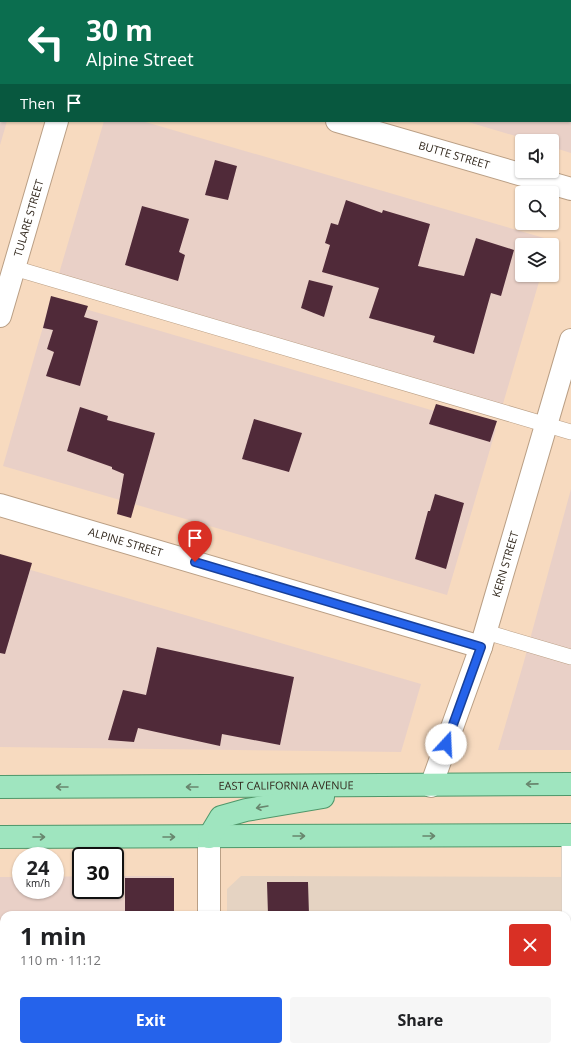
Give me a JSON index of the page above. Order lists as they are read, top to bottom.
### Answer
{
  "streets": {
    "main road": ["EAST CALIFORNIA AVENUE"],
    "street": [
      "BUTTE STREET",
      "TULARE STREET",
      "ALPINE STREET",
      "KERN STREET"
    ]
  },
  "crossings": [
    ["ALPINE STREET", "KERN STREET"],
    ["KERN STREET", "EAST CALIFORNIA AVENUE"]
  ],
  "page": {
    "turn": ["30 m", "Alpine Street"],
    "then": "Then",
    "speed": "24 km/h",
    "limit": "30",
    "heading": ["1 min", "110 m · 11:12"],
    "buttons": ["Exit", "Share"]
  }
}
